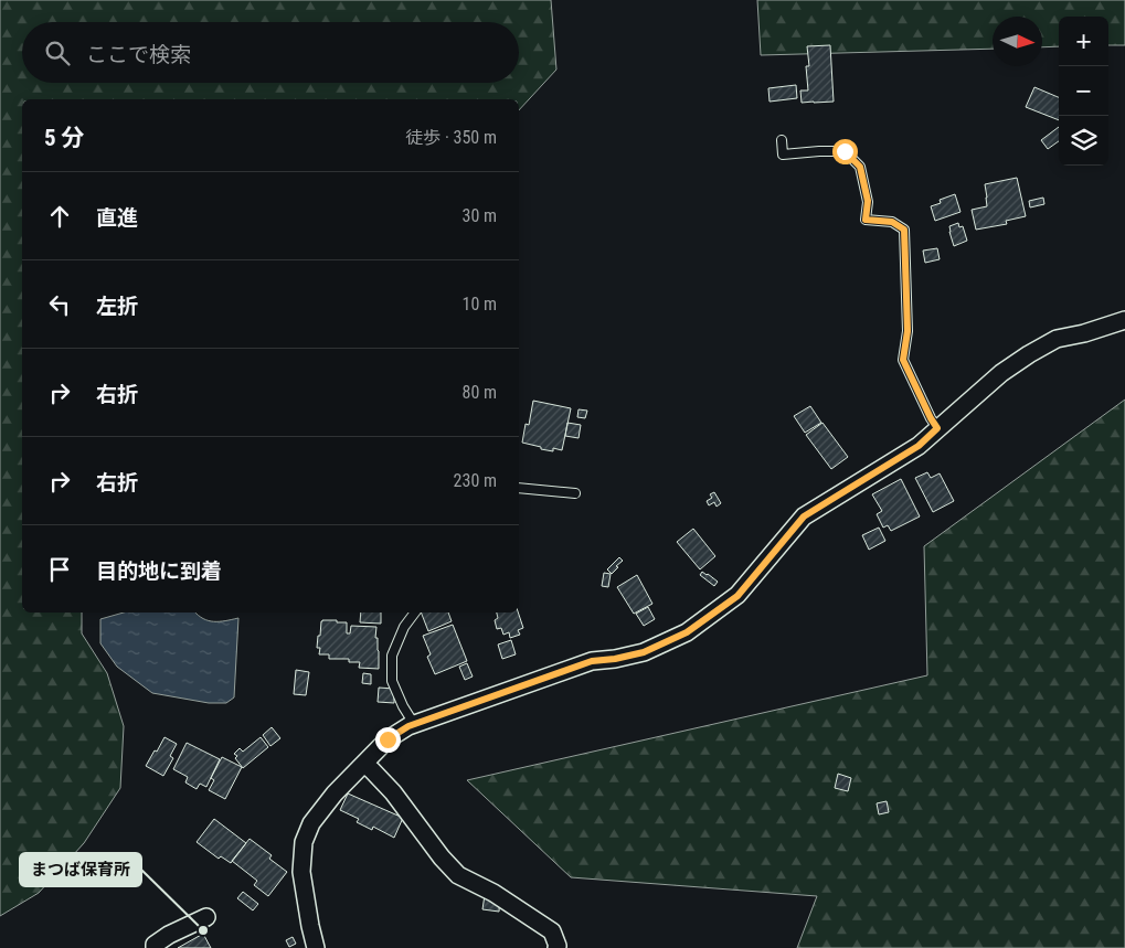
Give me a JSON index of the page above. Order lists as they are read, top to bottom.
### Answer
{
  "places": ["まつば保育所"],
  "north": "right",
  "page": {
    "map_buttons": ["+", "−"],
    "search": "ここで検索",
    "heading": ["5 分", "徒歩 · 350 m"],
    "list": [
      ["直進", "30 m"],
      ["左折", "10 m"],
      ["右折", "80 m"],
      ["右折", "230 m"],
      "目的地に到着"
    ]
  }
}
